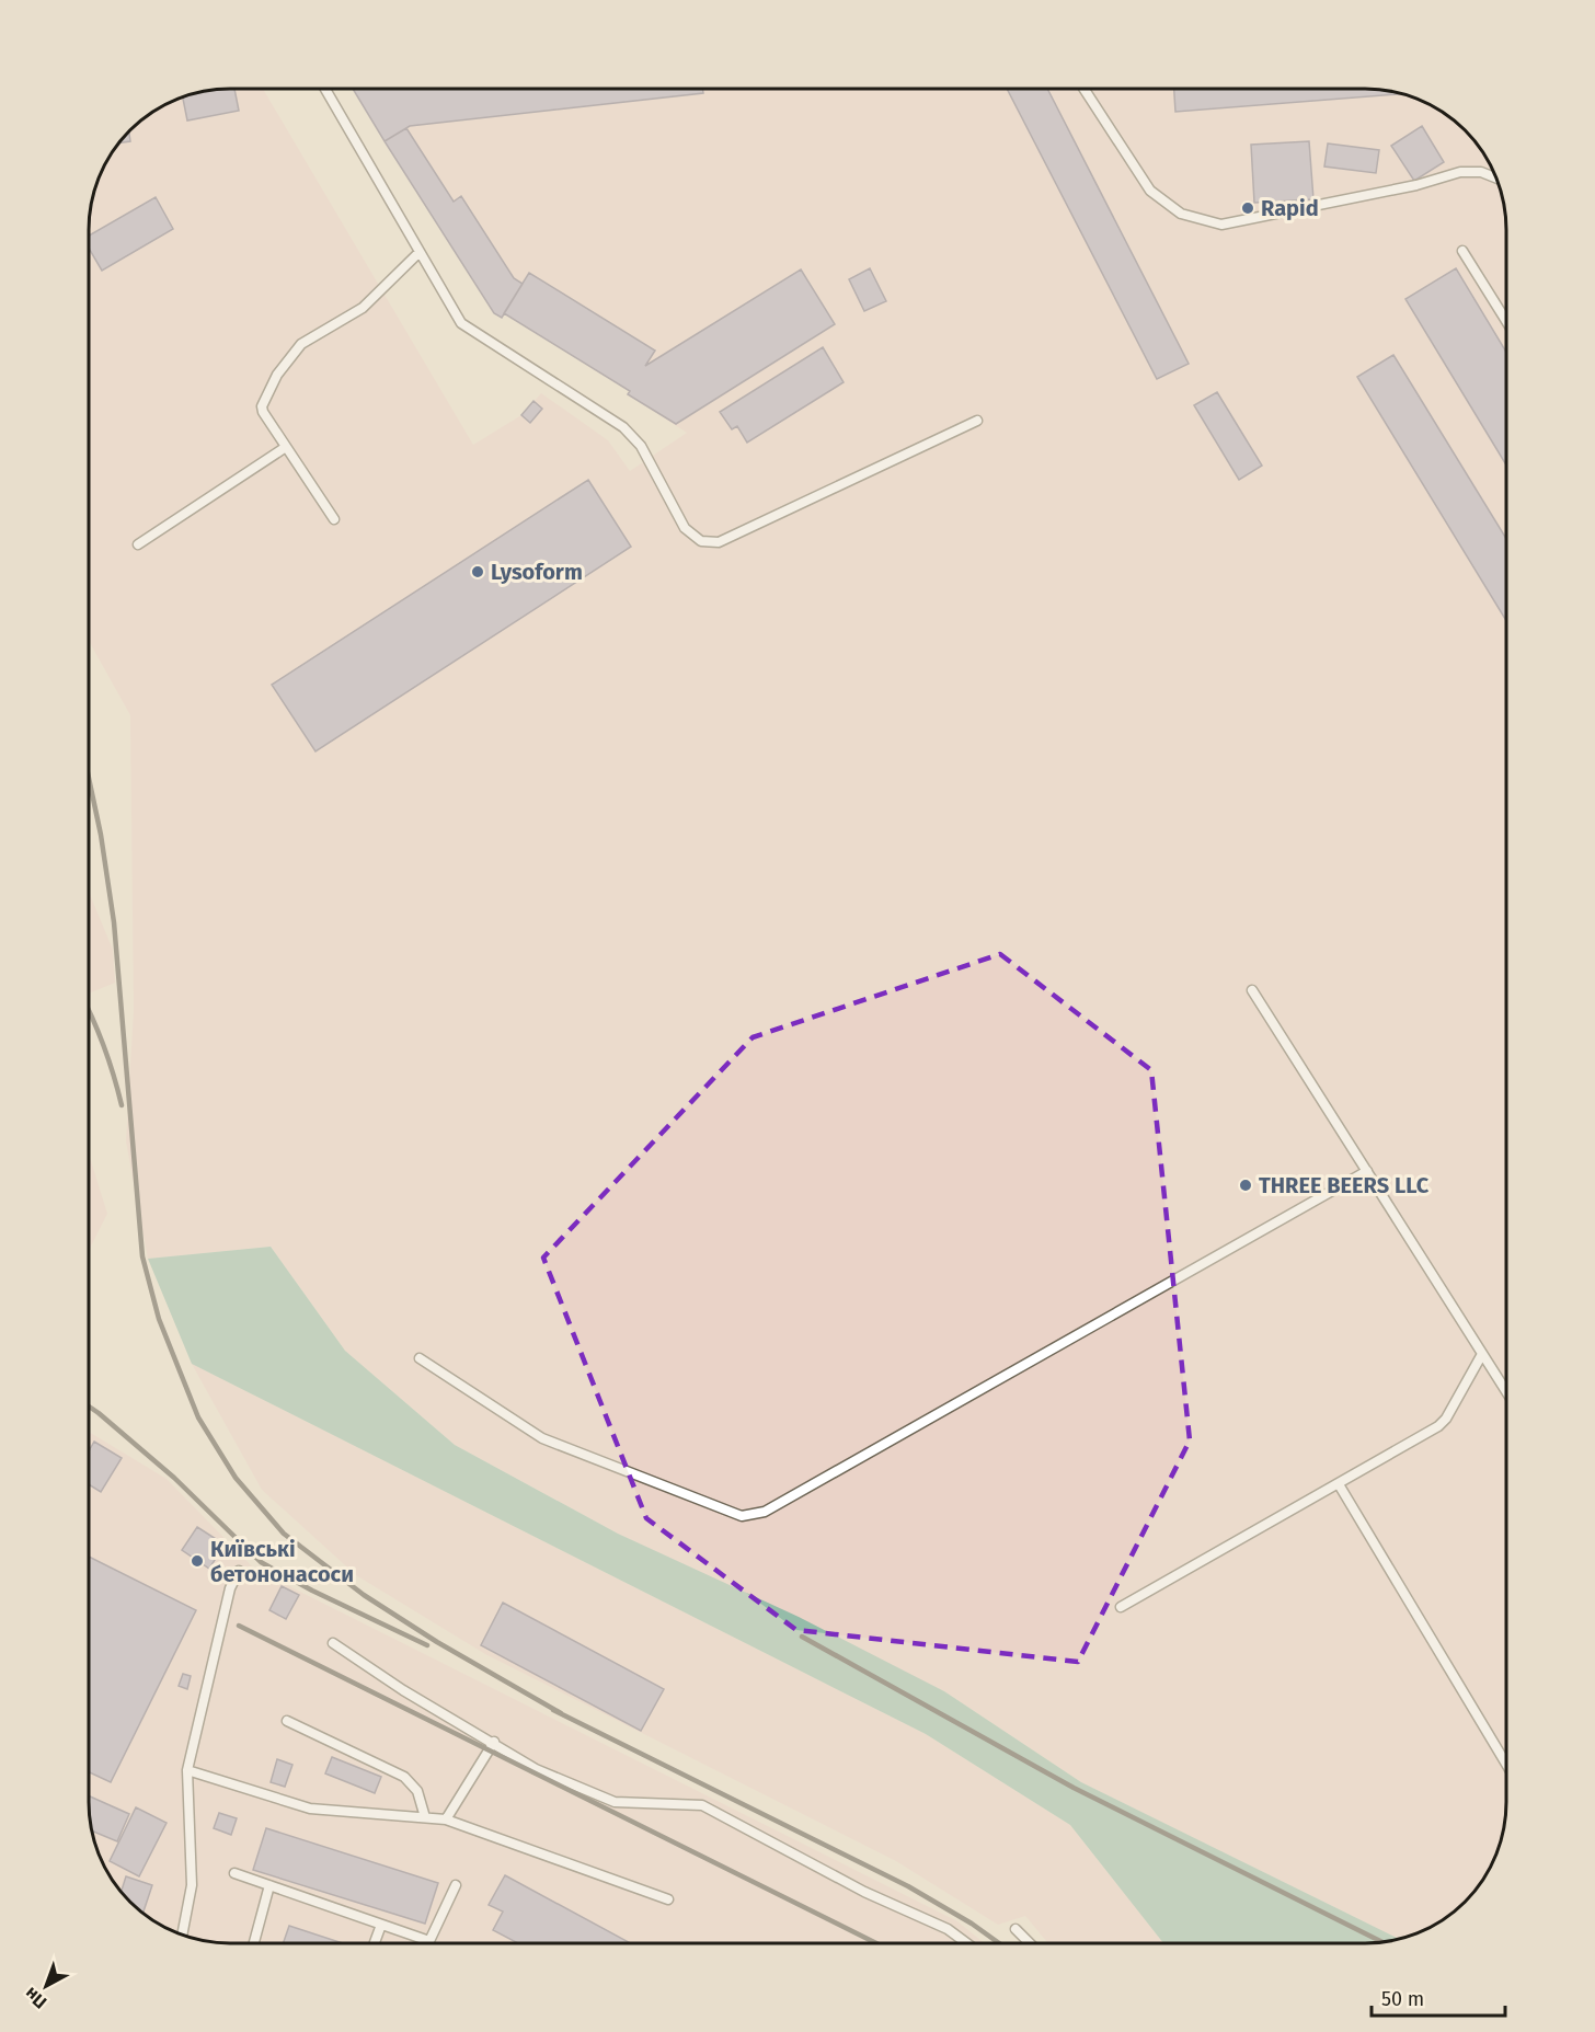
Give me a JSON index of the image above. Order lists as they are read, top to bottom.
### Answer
{
  "places": [
    "Rapid",
    "Lysoform",
    "THREE BEERS LLC",
    "Київські бетононасоси"
  ],
  "scale_bar": "50 m",
  "north": "bottom left"
}
